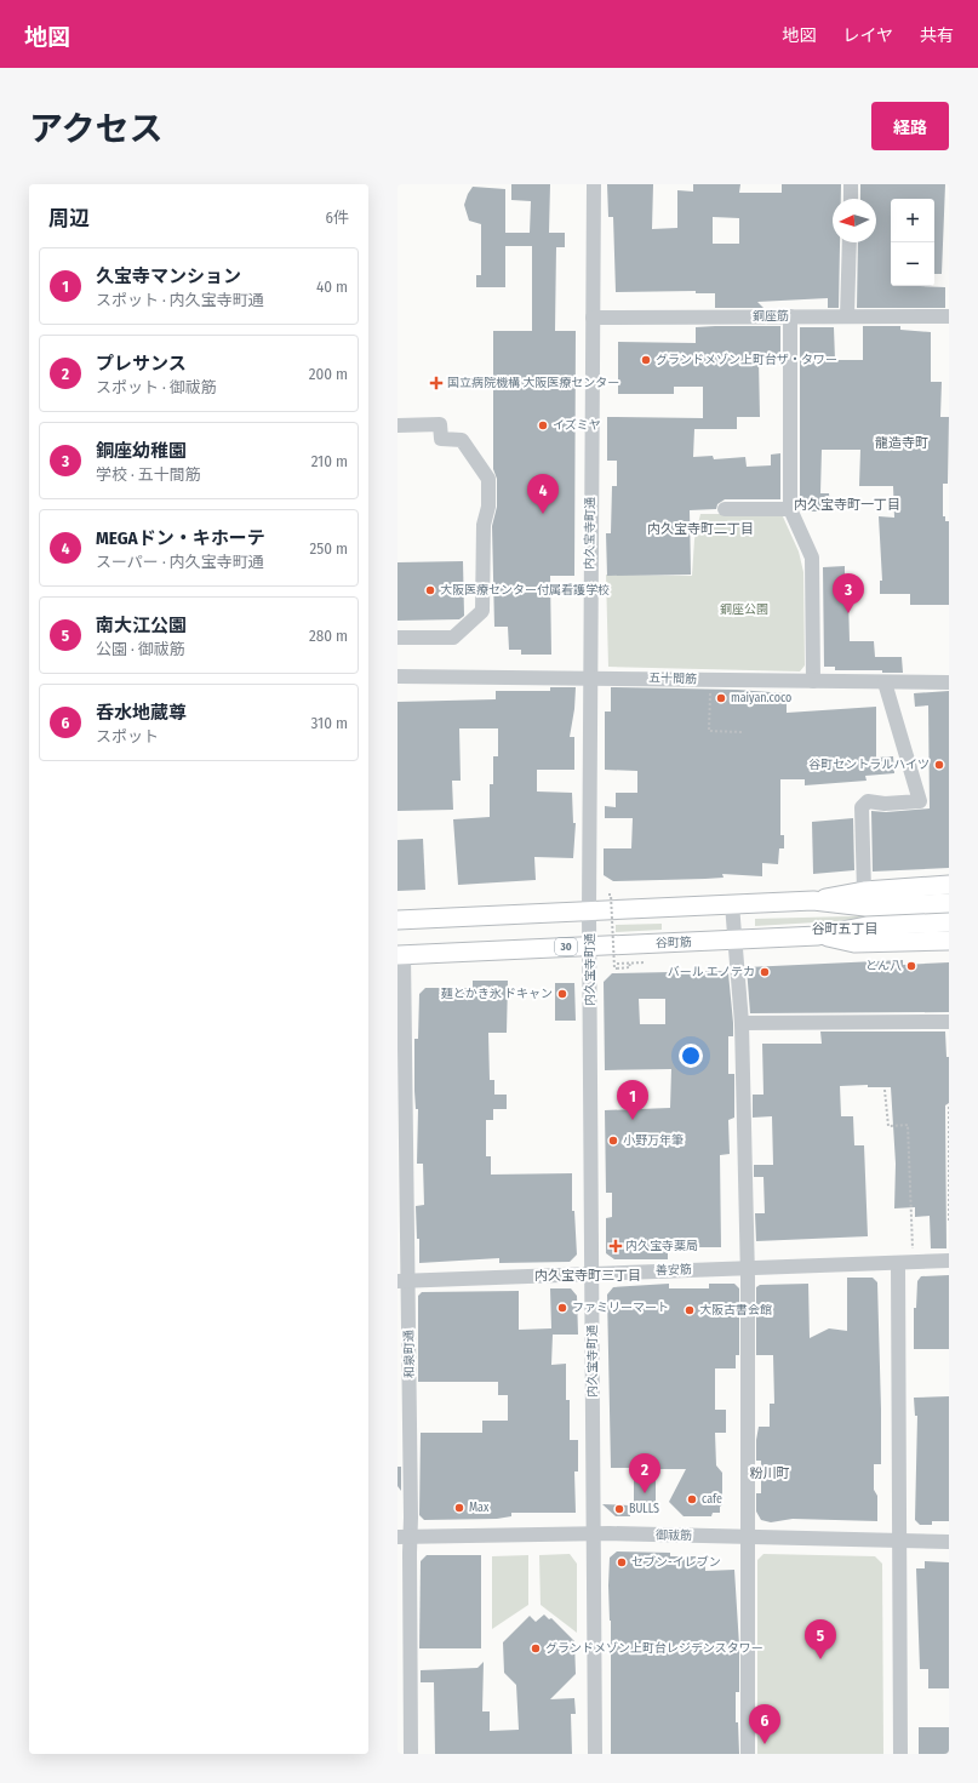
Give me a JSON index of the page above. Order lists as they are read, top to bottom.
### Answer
{
  "streets": {
    "main road": ["谷町筋", "30"],
    "street": [
      "銅座筋",
      "内久宝寺町通",
      "五十間筋",
      "善安筋",
      "和泉町通",
      "御祓筋"
    ]
  },
  "crossings": [
    ["銅座筋", "内久宝寺町通"],
    ["内久宝寺町通", "五十間筋"],
    ["内久宝寺町通", "谷町筋"],
    ["内久宝寺町通", "善安筋"],
    ["内久宝寺町通", "御祓筋"],
    ["谷町筋", "30"],
    ["谷町筋", "和泉町通"],
    ["善安筋", "和泉町通"],
    ["和泉町通", "御祓筋"]
  ],
  "districts": [
    "龍造寺町",
    "内久宝寺町一丁目",
    "内久宝寺町二丁目",
    "谷町五丁目",
    "内久宝寺町三丁目",
    "粉川町"
  ],
  "parks": ["銅座公園"],
  "places": {
    "other": [
      "グランドメゾン上町台ザ・タワー",
      "イズミヤ",
      "大阪医療センター付属看護学校",
      "maiyan.coco",
      "谷町セントラルハイツ",
      "とん八",
      "バール エノテカ",
      "麺とかき氷 ドキャン",
      "小野万年筆",
      "ファミリーマート",
      "大阪古書会館",
      "cafe",
      "Max",
      "BULLS",
      "セブン-イレブン",
      "グランドメゾン上町台レジデンスタワー"
    ],
    "health": ["国立病院機構 大阪医療センター", "内久宝寺薬局"]
  },
  "north": "left",
  "page": {
    "header": "地図",
    "nav": ["地図", "レイヤ", "共有"],
    "title": "アクセス",
    "buttons": "経路",
    "heading": ["周辺", "6件"],
    "map_buttons": ["+", "−"],
    "list": [
      {
        "mark": "1",
        "name": "久宝寺マンション",
        "note": "スポット · 内久宝寺町通",
        "value": "40 m"
      },
      {
        "mark": "2",
        "name": "プレサンス",
        "note": "スポット · 御祓筋",
        "value": "200 m"
      },
      {
        "mark": "3",
        "name": "銅座幼稚園",
        "note": "学校 · 五十間筋",
        "value": "210 m"
      },
      {
        "mark": "4",
        "name": "MEGAドン・キホーテ",
        "note": "スーパー · 内久宝寺町通",
        "value": "250 m"
      },
      {
        "mark": "5",
        "name": "南大江公園",
        "note": "公園 · 御祓筋",
        "value": "280 m"
      },
      {
        "mark": "6",
        "name": "呑水地蔵尊",
        "note": "スポット",
        "value": "310 m"
      }
    ],
    "pins": [
      "4",
      "3",
      "1",
      "2",
      "5",
      "6"
    ]
  }
}
